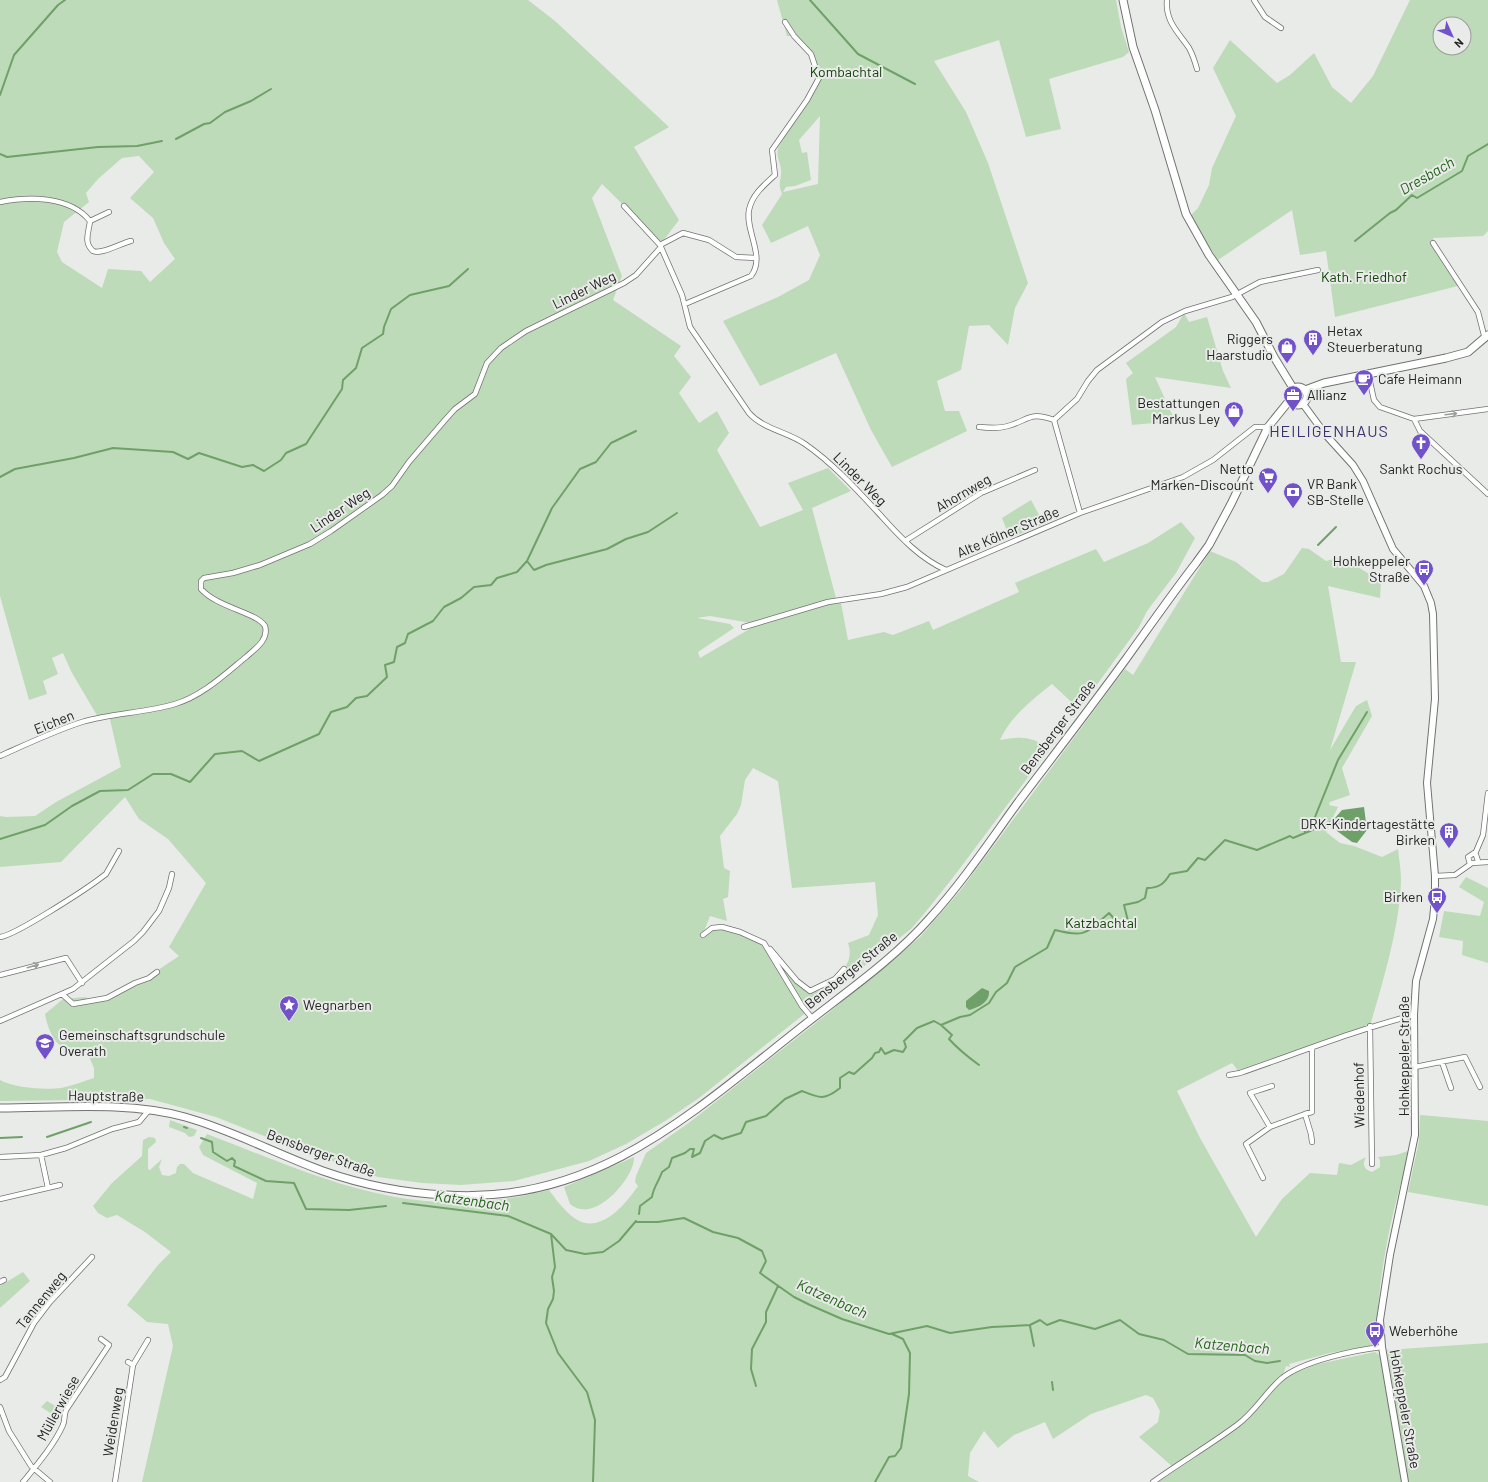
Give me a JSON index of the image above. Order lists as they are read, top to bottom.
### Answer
{
  "streets": {
    "main road": ["Bensberger Straße", "Hauptstraße"],
    "street": [
      "Linder Weg",
      "Ahornweg",
      "Alte Kölner Straße",
      "Eichen",
      "Hohkeppeler Straße",
      "Wiedenhof",
      "Tannenweg",
      "Müllerwiese",
      "Weidenweg"
    ]
  },
  "crossings": [
    ["Linder Weg", "Ahornweg"],
    ["Linder Weg", "Alte Kölner Straße"],
    ["Linder Weg", "Eichen"],
    ["Alte Kölner Straße", "Bensberger Straße"],
    ["Bensberger Straße", "Hohkeppeler Straße"],
    ["Bensberger Straße", "Hauptstraße"]
  ],
  "districts": ["HEILIGENHAUS"],
  "water": ["Dresbach", "Katzenbach"],
  "parks": ["Kombachtal", "Kath. Friedhof", "Katzbachtal"],
  "places": {
    "building": ["Hetax Steuerberatung", "DRK-Kindertagestätte Birken"],
    "shop": ["Riggers Haarstudio", "Bestattungen Markus Ley"],
    "cafe": ["Cafe Heimann"],
    "office": ["Allianz"],
    "church": ["Sankt Rochus"],
    "supermarket": ["Netto Marken-Discount"],
    "bank": ["VR Bank SB-Stelle"],
    "bus stop": ["Hohkeppeler Straße", "Birken", "Weberhöhe"],
    "place": ["Wegnarben"],
    "school or university": ["Gemeinschaftsgrundschule Overath"]
  },
  "north": "bottom right"
}
